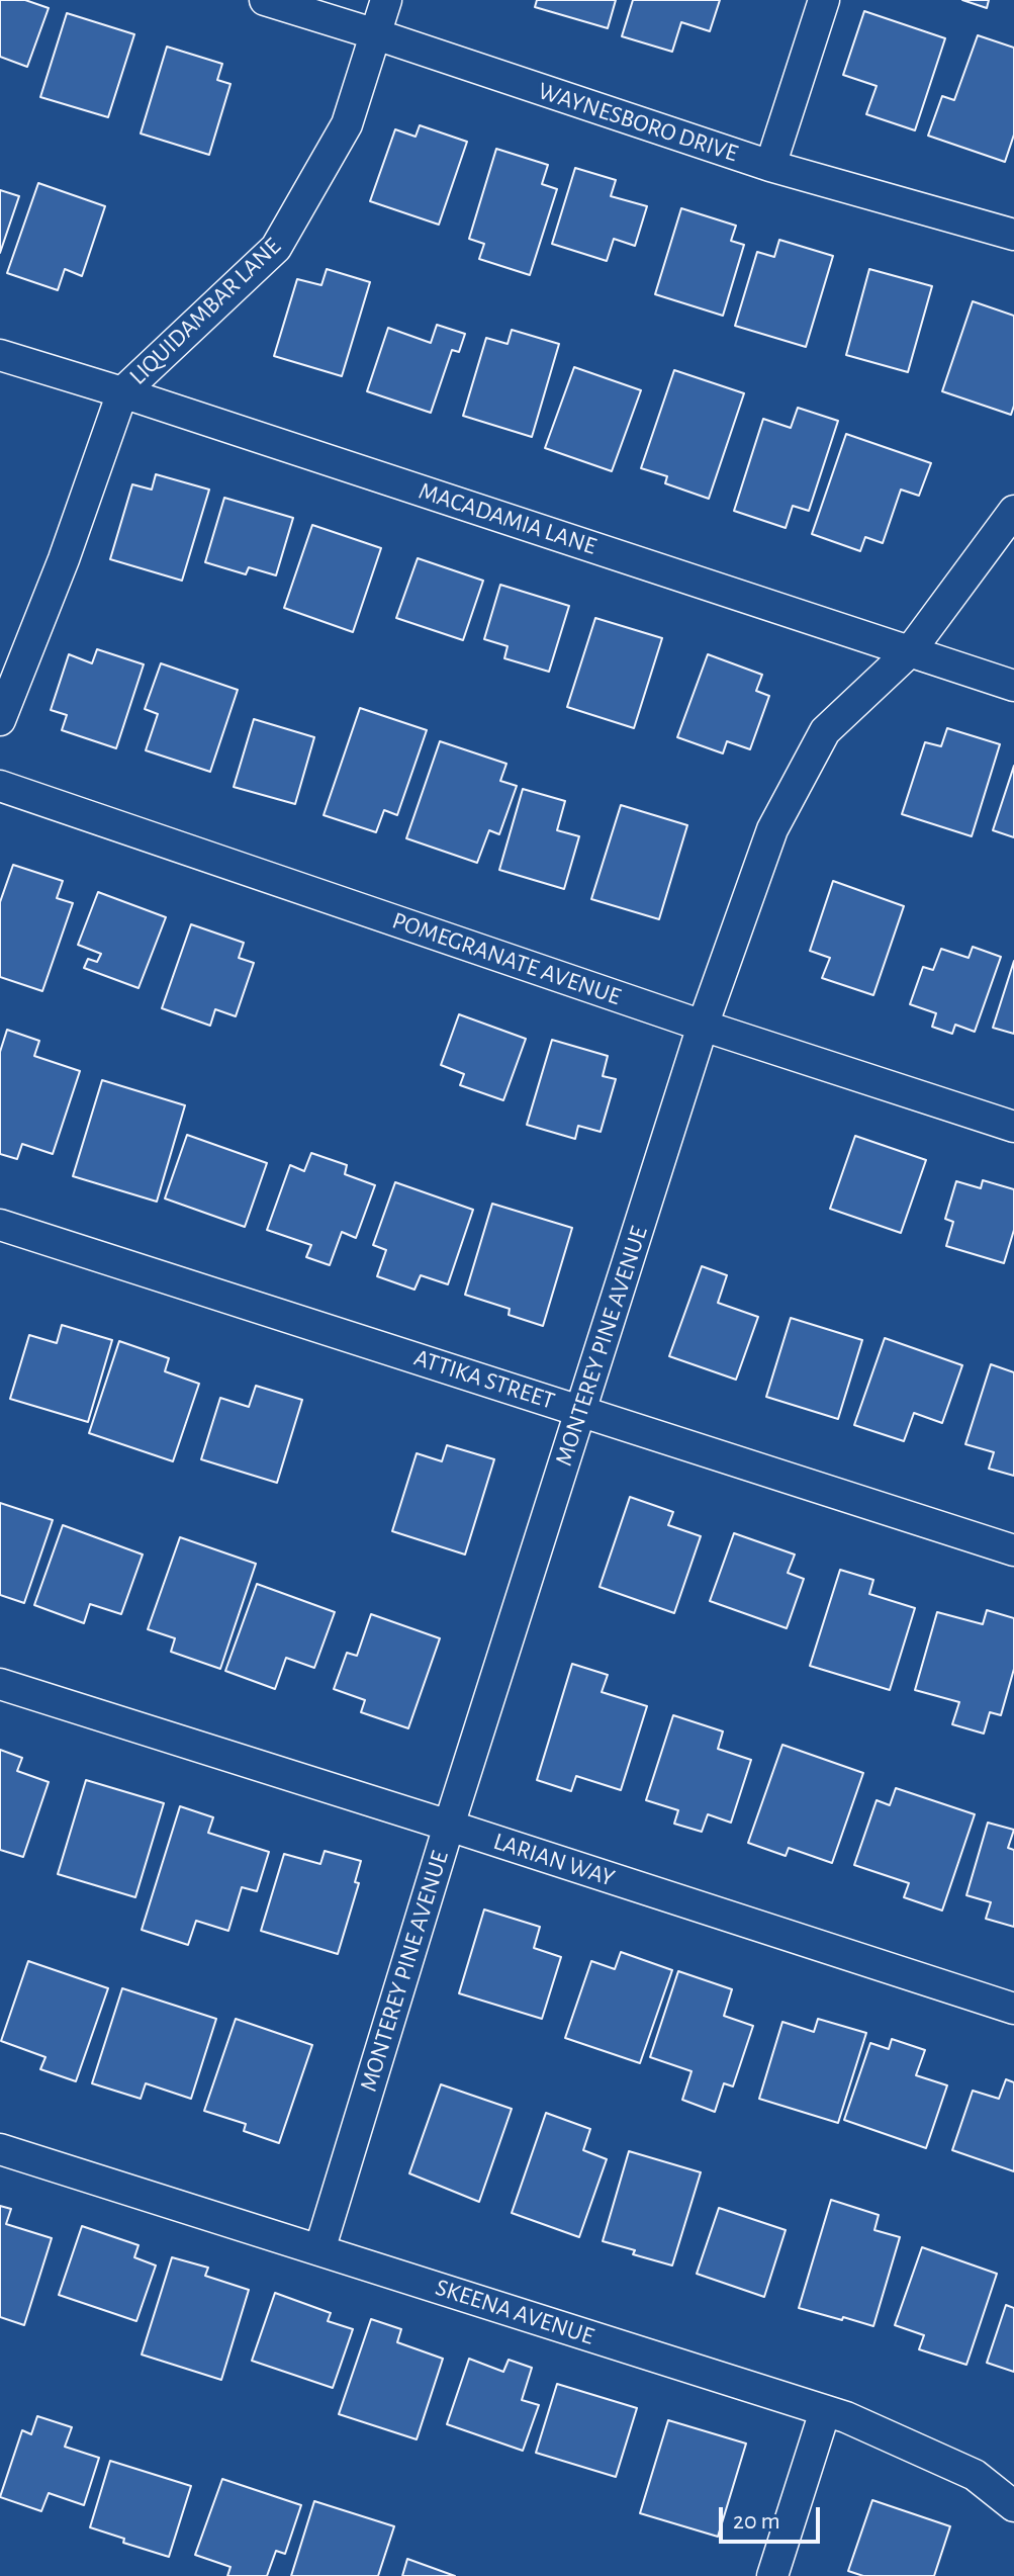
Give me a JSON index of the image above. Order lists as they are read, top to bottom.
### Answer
{
  "streets": {
    "street": [
      "WAYNESBORO DRIVE",
      "LIQUIDAMBAR LANE",
      "MACADAMIA LANE",
      "POMEGRANATE AVENUE",
      "MONTEREY PINE AVENUE",
      "ATTIKA STREET",
      "LARIAN WAY",
      "SKEENA AVENUE"
    ]
  },
  "crossings": [
    ["WAYNESBORO DRIVE", "LIQUIDAMBAR LANE"],
    ["LIQUIDAMBAR LANE", "MACADAMIA LANE"],
    ["MACADAMIA LANE", "MONTEREY PINE AVENUE"],
    ["POMEGRANATE AVENUE", "MONTEREY PINE AVENUE"],
    ["MONTEREY PINE AVENUE", "ATTIKA STREET"],
    ["MONTEREY PINE AVENUE", "LARIAN WAY"],
    ["MONTEREY PINE AVENUE", "SKEENA AVENUE"]
  ],
  "scale_bar": "20 m"
}
